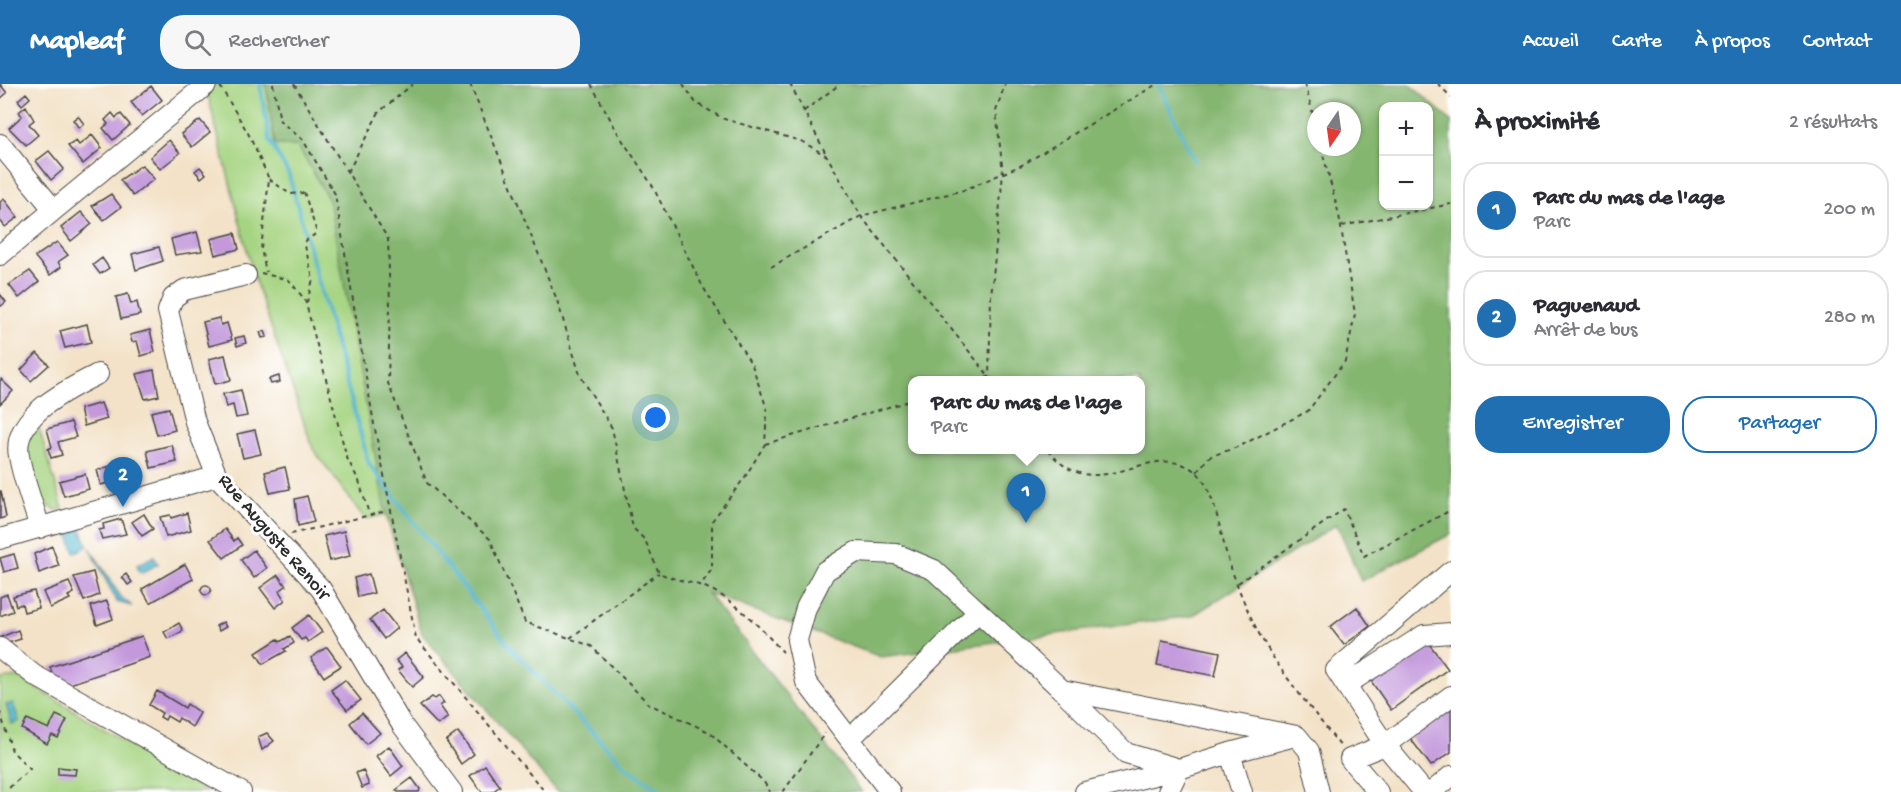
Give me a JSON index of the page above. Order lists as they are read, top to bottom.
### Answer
{
  "streets": {
    "street": ["Rue Auguste Renoir"]
  },
  "north": "bottom",
  "page": {
    "header": "Mapleaf",
    "search": "Rechercher",
    "nav": [
      "Accueil",
      "Carte",
      "À propos",
      "Contact"
    ],
    "heading": ["À proximité", "2 résultats"],
    "map_buttons": ["+", "−"],
    "list": [
      {
        "mark": "1",
        "name": "Parc du mas de l'age",
        "note": "Parc",
        "value": "200 m"
      },
      {
        "mark": "2",
        "name": "Paguenaud",
        "note": "Arrêt de bus",
        "value": "280 m"
      }
    ],
    "popup": ["Parc du mas de l'age", "Parc"],
    "buttons": ["Enregistrer", "Partager"],
    "pins": ["2", "1"]
  }
}
